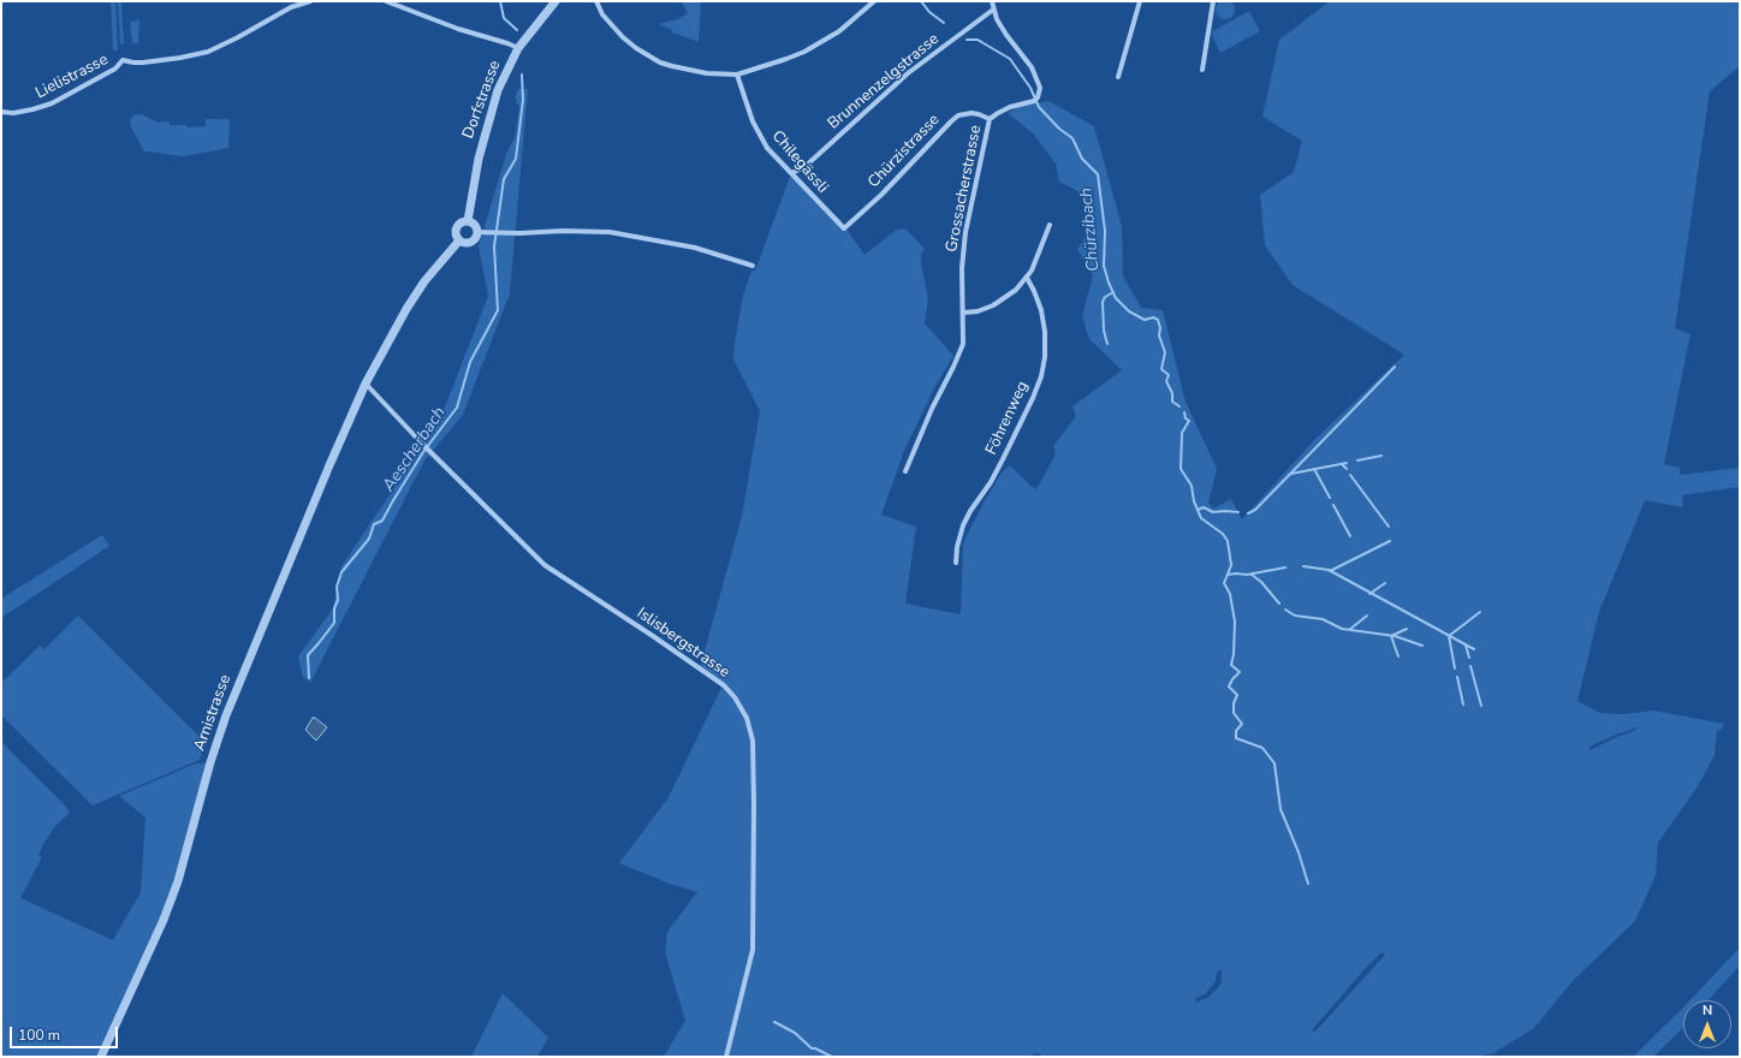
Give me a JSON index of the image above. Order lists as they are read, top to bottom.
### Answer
{
  "streets": {
    "street": [
      "Lielistrasse",
      "Brunnenzelgstrasse",
      "Dorfstrasse",
      "Chürzistrasse",
      "Chilegässli",
      "Grossacherstrasse",
      "Föhrenweg",
      "Islisbergstrasse",
      "Arnistrasse"
    ]
  },
  "crossings": [
    ["Brunnenzelgstrasse", "Chilegässli"],
    ["Brunnenzelgstrasse", "Grossacherstrasse"],
    ["Chürzistrasse", "Chilegässli"],
    ["Chürzistrasse", "Grossacherstrasse"],
    ["Islisbergstrasse", "Arnistrasse"]
  ],
  "water": ["Chürzibach", "Aescherbach"],
  "scale_bar": "100 m",
  "north": "top"
}
